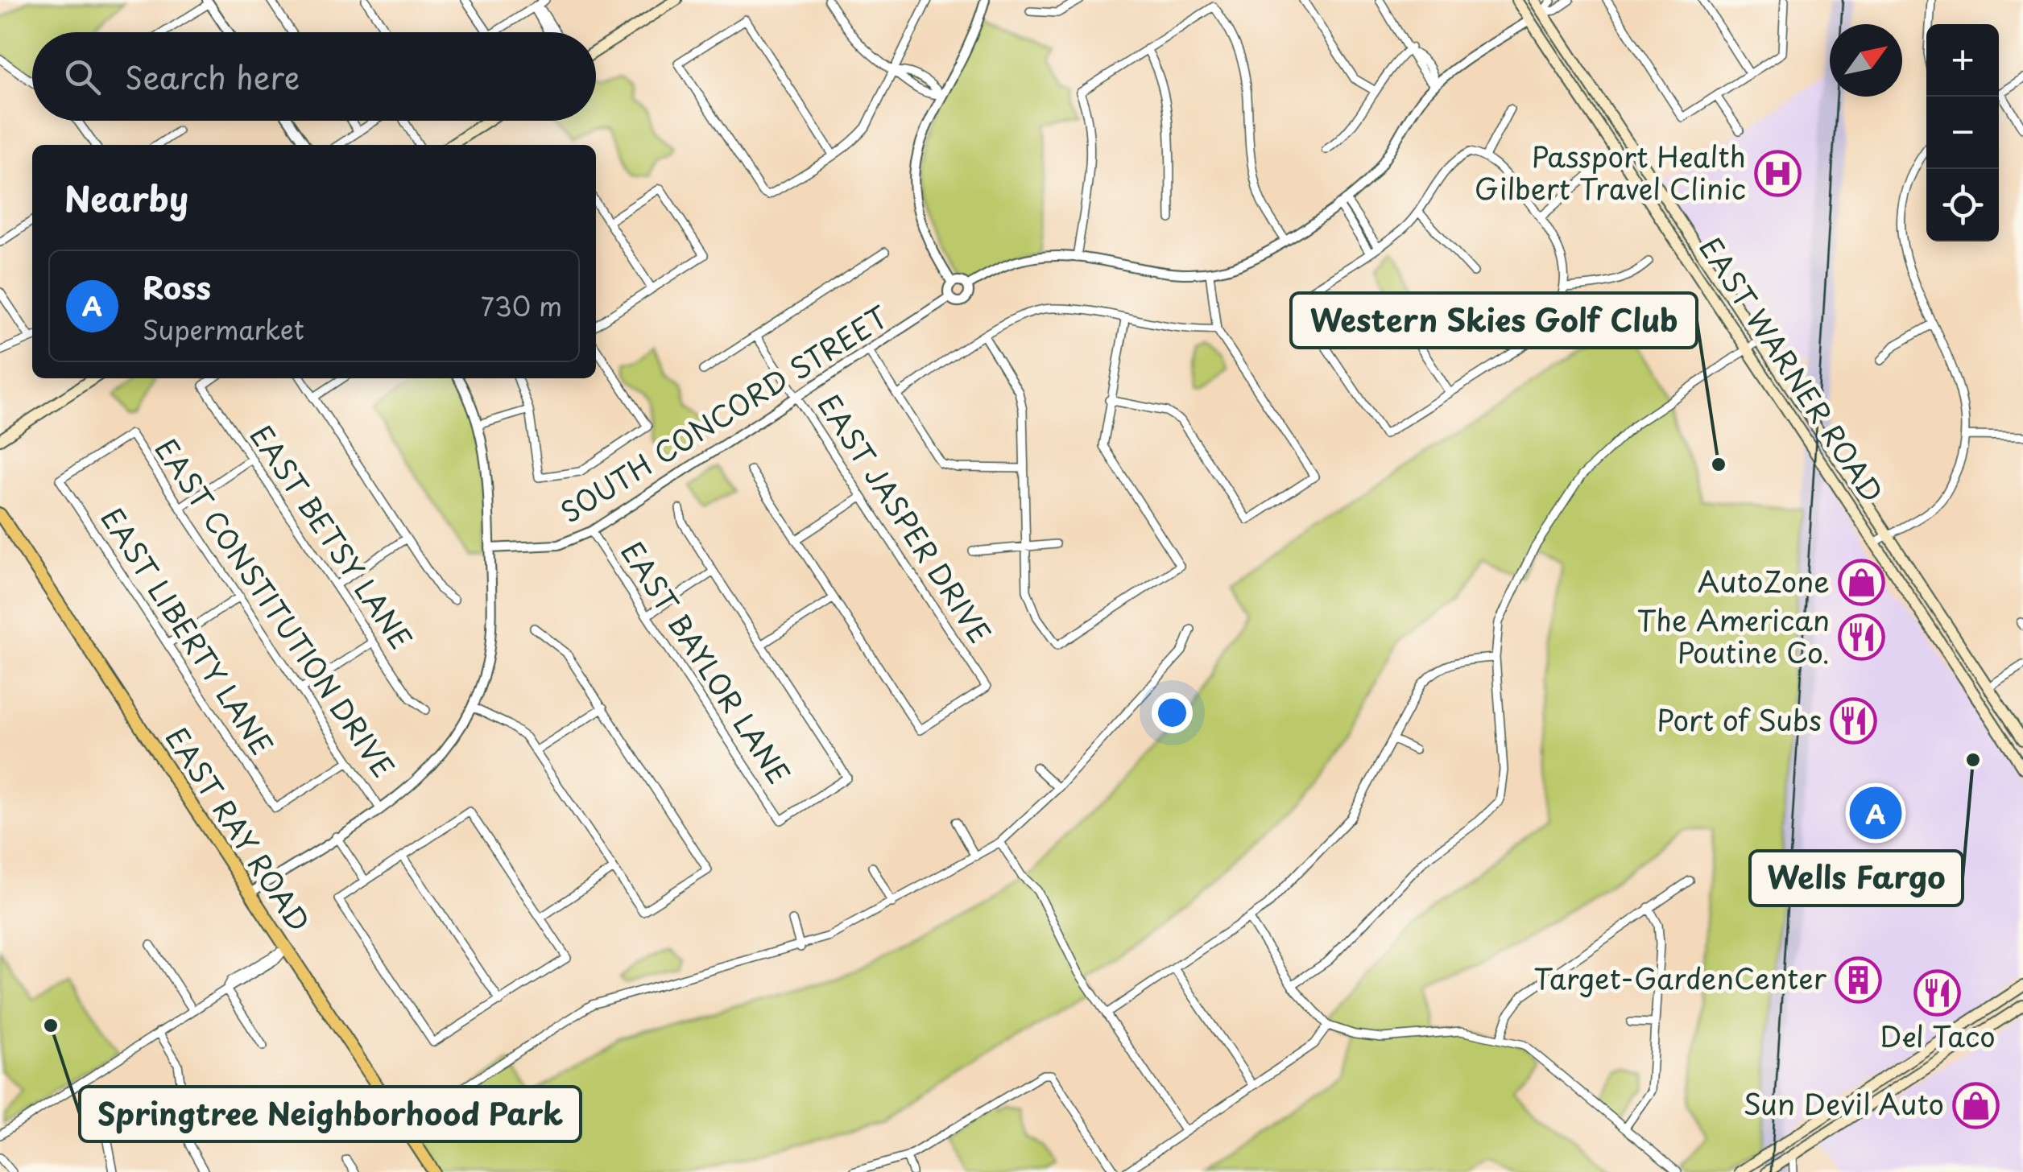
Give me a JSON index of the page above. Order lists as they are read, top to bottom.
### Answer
{
  "streets": {
    "main road": ["EAST WARNER ROAD", "EAST RAY ROAD"],
    "street": [
      "SOUTH CONCORD STREET",
      "EAST JASPER DRIVE",
      "EAST BETSY LANE",
      "EAST CONSTITUTION DRIVE",
      "EAST LIBERTY LANE",
      "EAST BAYLOR LANE"
    ]
  },
  "crossings": [
    ["SOUTH CONCORD STREET", "EAST JASPER DRIVE"],
    ["SOUTH CONCORD STREET", "EAST BAYLOR LANE"],
    ["EAST CONSTITUTION DRIVE", "EAST LIBERTY LANE"]
  ],
  "places": {
    "hospital": ["Passport Health Gilbert Travel Clinic"],
    "other": ["Western Skies Golf Club", "Wells Fargo", "Springtree Neighborhood Park"],
    "shop": ["AutoZone", "Sun Devil Auto"],
    "restaurant": ["The American Poutine Co.", "Port of Subs", "Del Taco"],
    "building": ["Target-GardenCenter"]
  },
  "north": "top right",
  "page": {
    "map_buttons": ["+", "−"],
    "search": "Search here",
    "heading": "Nearby",
    "list": [
      {
        "mark": "A",
        "name": "Ross",
        "note": "Supermarket",
        "value": "730 m"
      }
    ],
    "pins": "A"
  }
}
